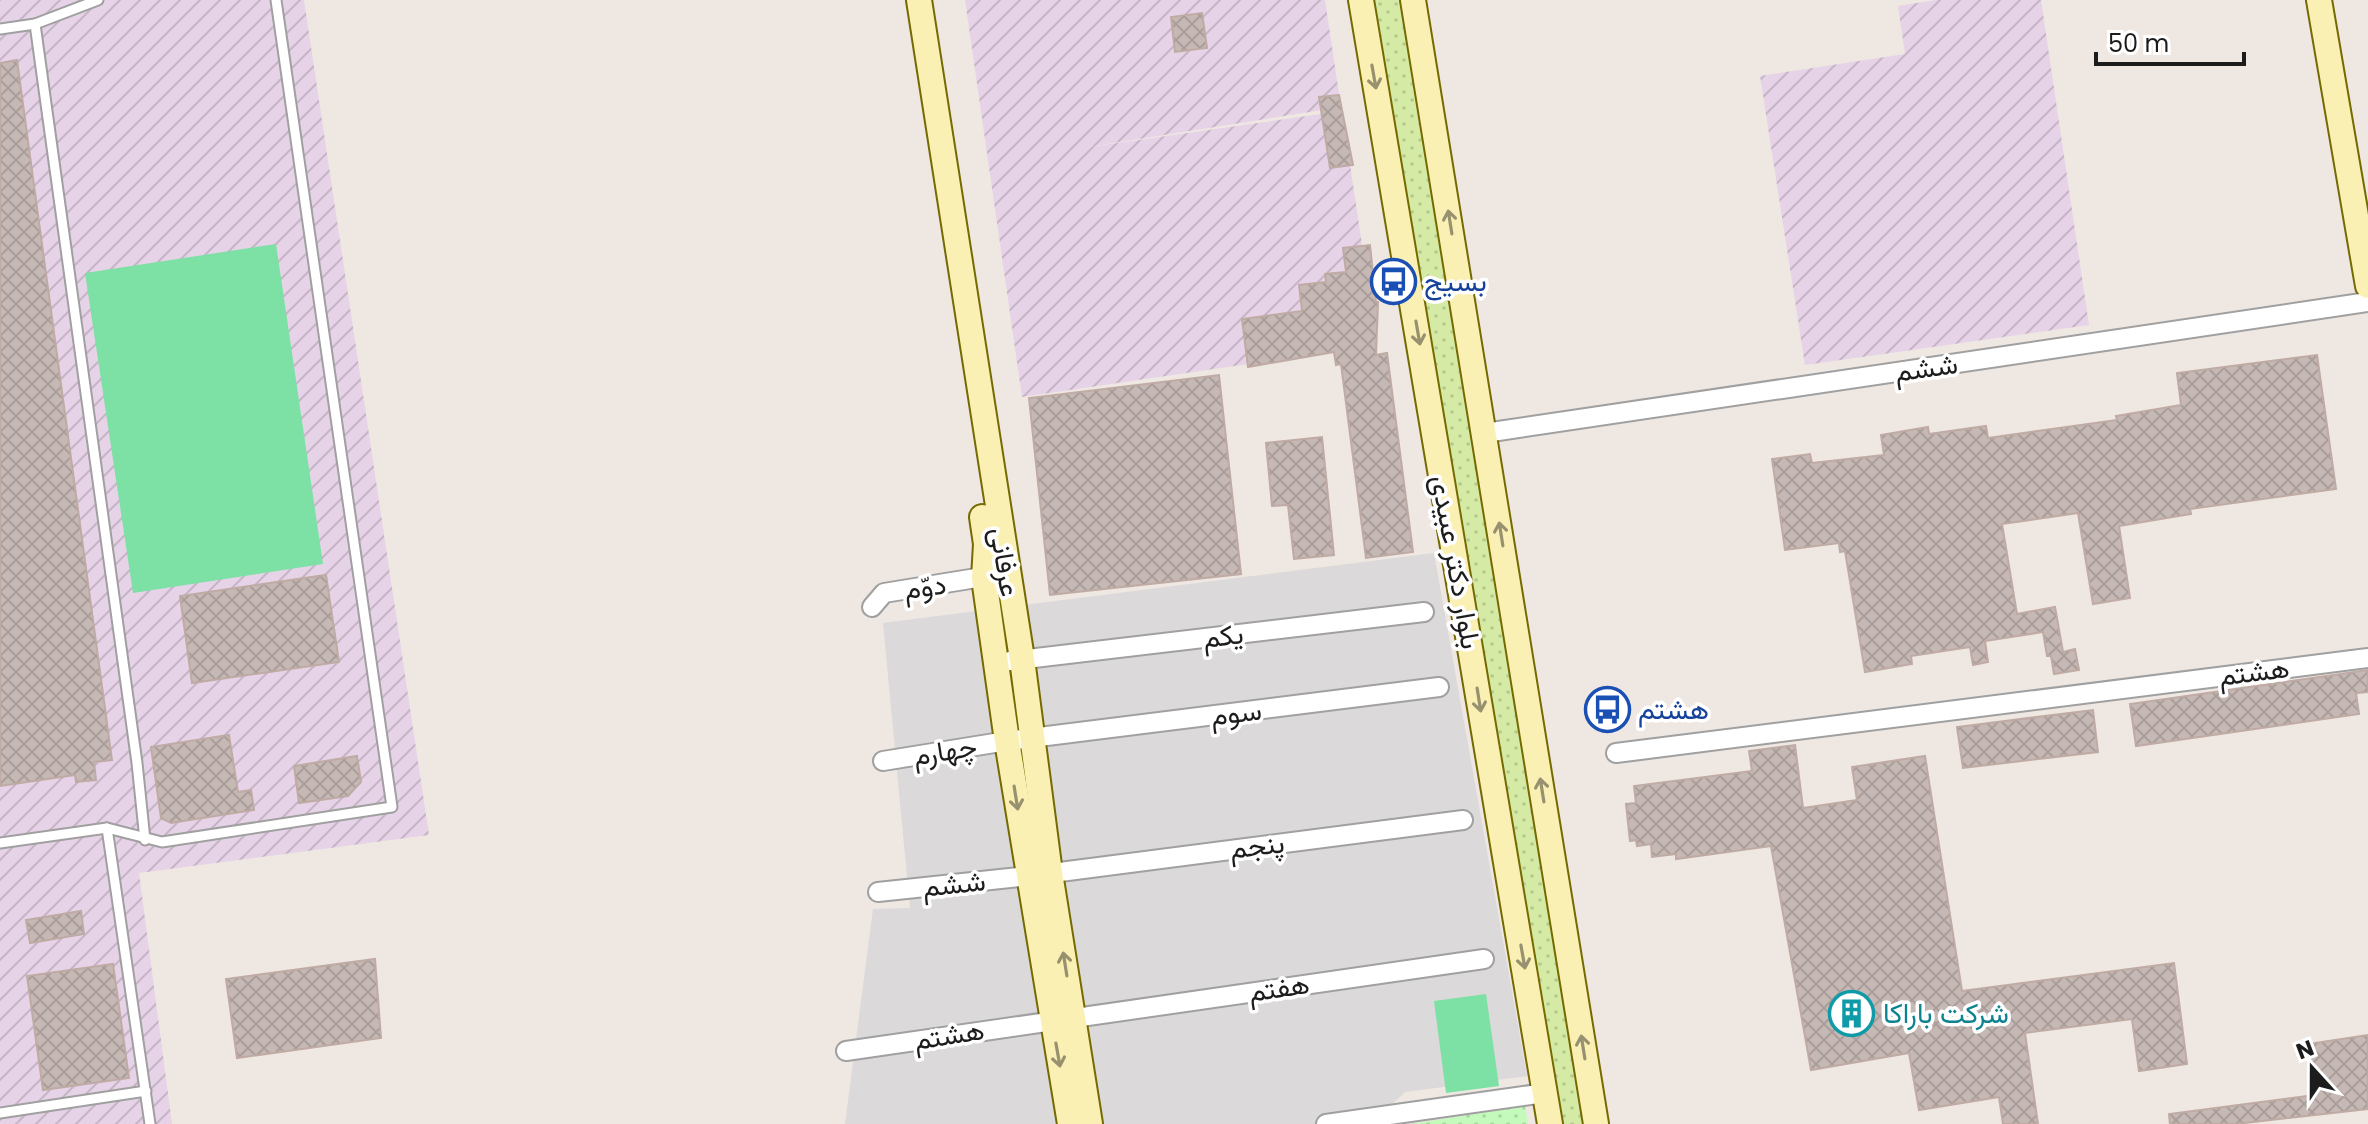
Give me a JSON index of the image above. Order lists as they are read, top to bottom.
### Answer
{
  "streets": {
    "street": [
      "ششم",
      "عرفانی",
      "بلوار دکتر عبیدی",
      "دوّم",
      "یکم",
      "هشتم",
      "سوم",
      "چهارم",
      "پنجم",
      "هفتم"
    ]
  },
  "crossings": [
    ["ششم", "عرفانی"],
    ["ششم", "بلوار دکتر عبیدی"],
    ["ششم", "پنجم"],
    ["عرفانی", "دوّم"],
    ["عرفانی", "یکم"],
    ["عرفانی", "هشتم"],
    ["عرفانی", "سوم"],
    ["عرفانی", "چهارم"],
    ["عرفانی", "پنجم"],
    ["عرفانی", "هفتم"],
    ["هشتم", "هفتم"],
    ["سوم", "چهارم"]
  ],
  "places": {
    "bus stop": ["بسیج", "هشتم"],
    "building": ["شرکت باراکا"]
  },
  "scale_bar": "50 m",
  "north": "top"
}
